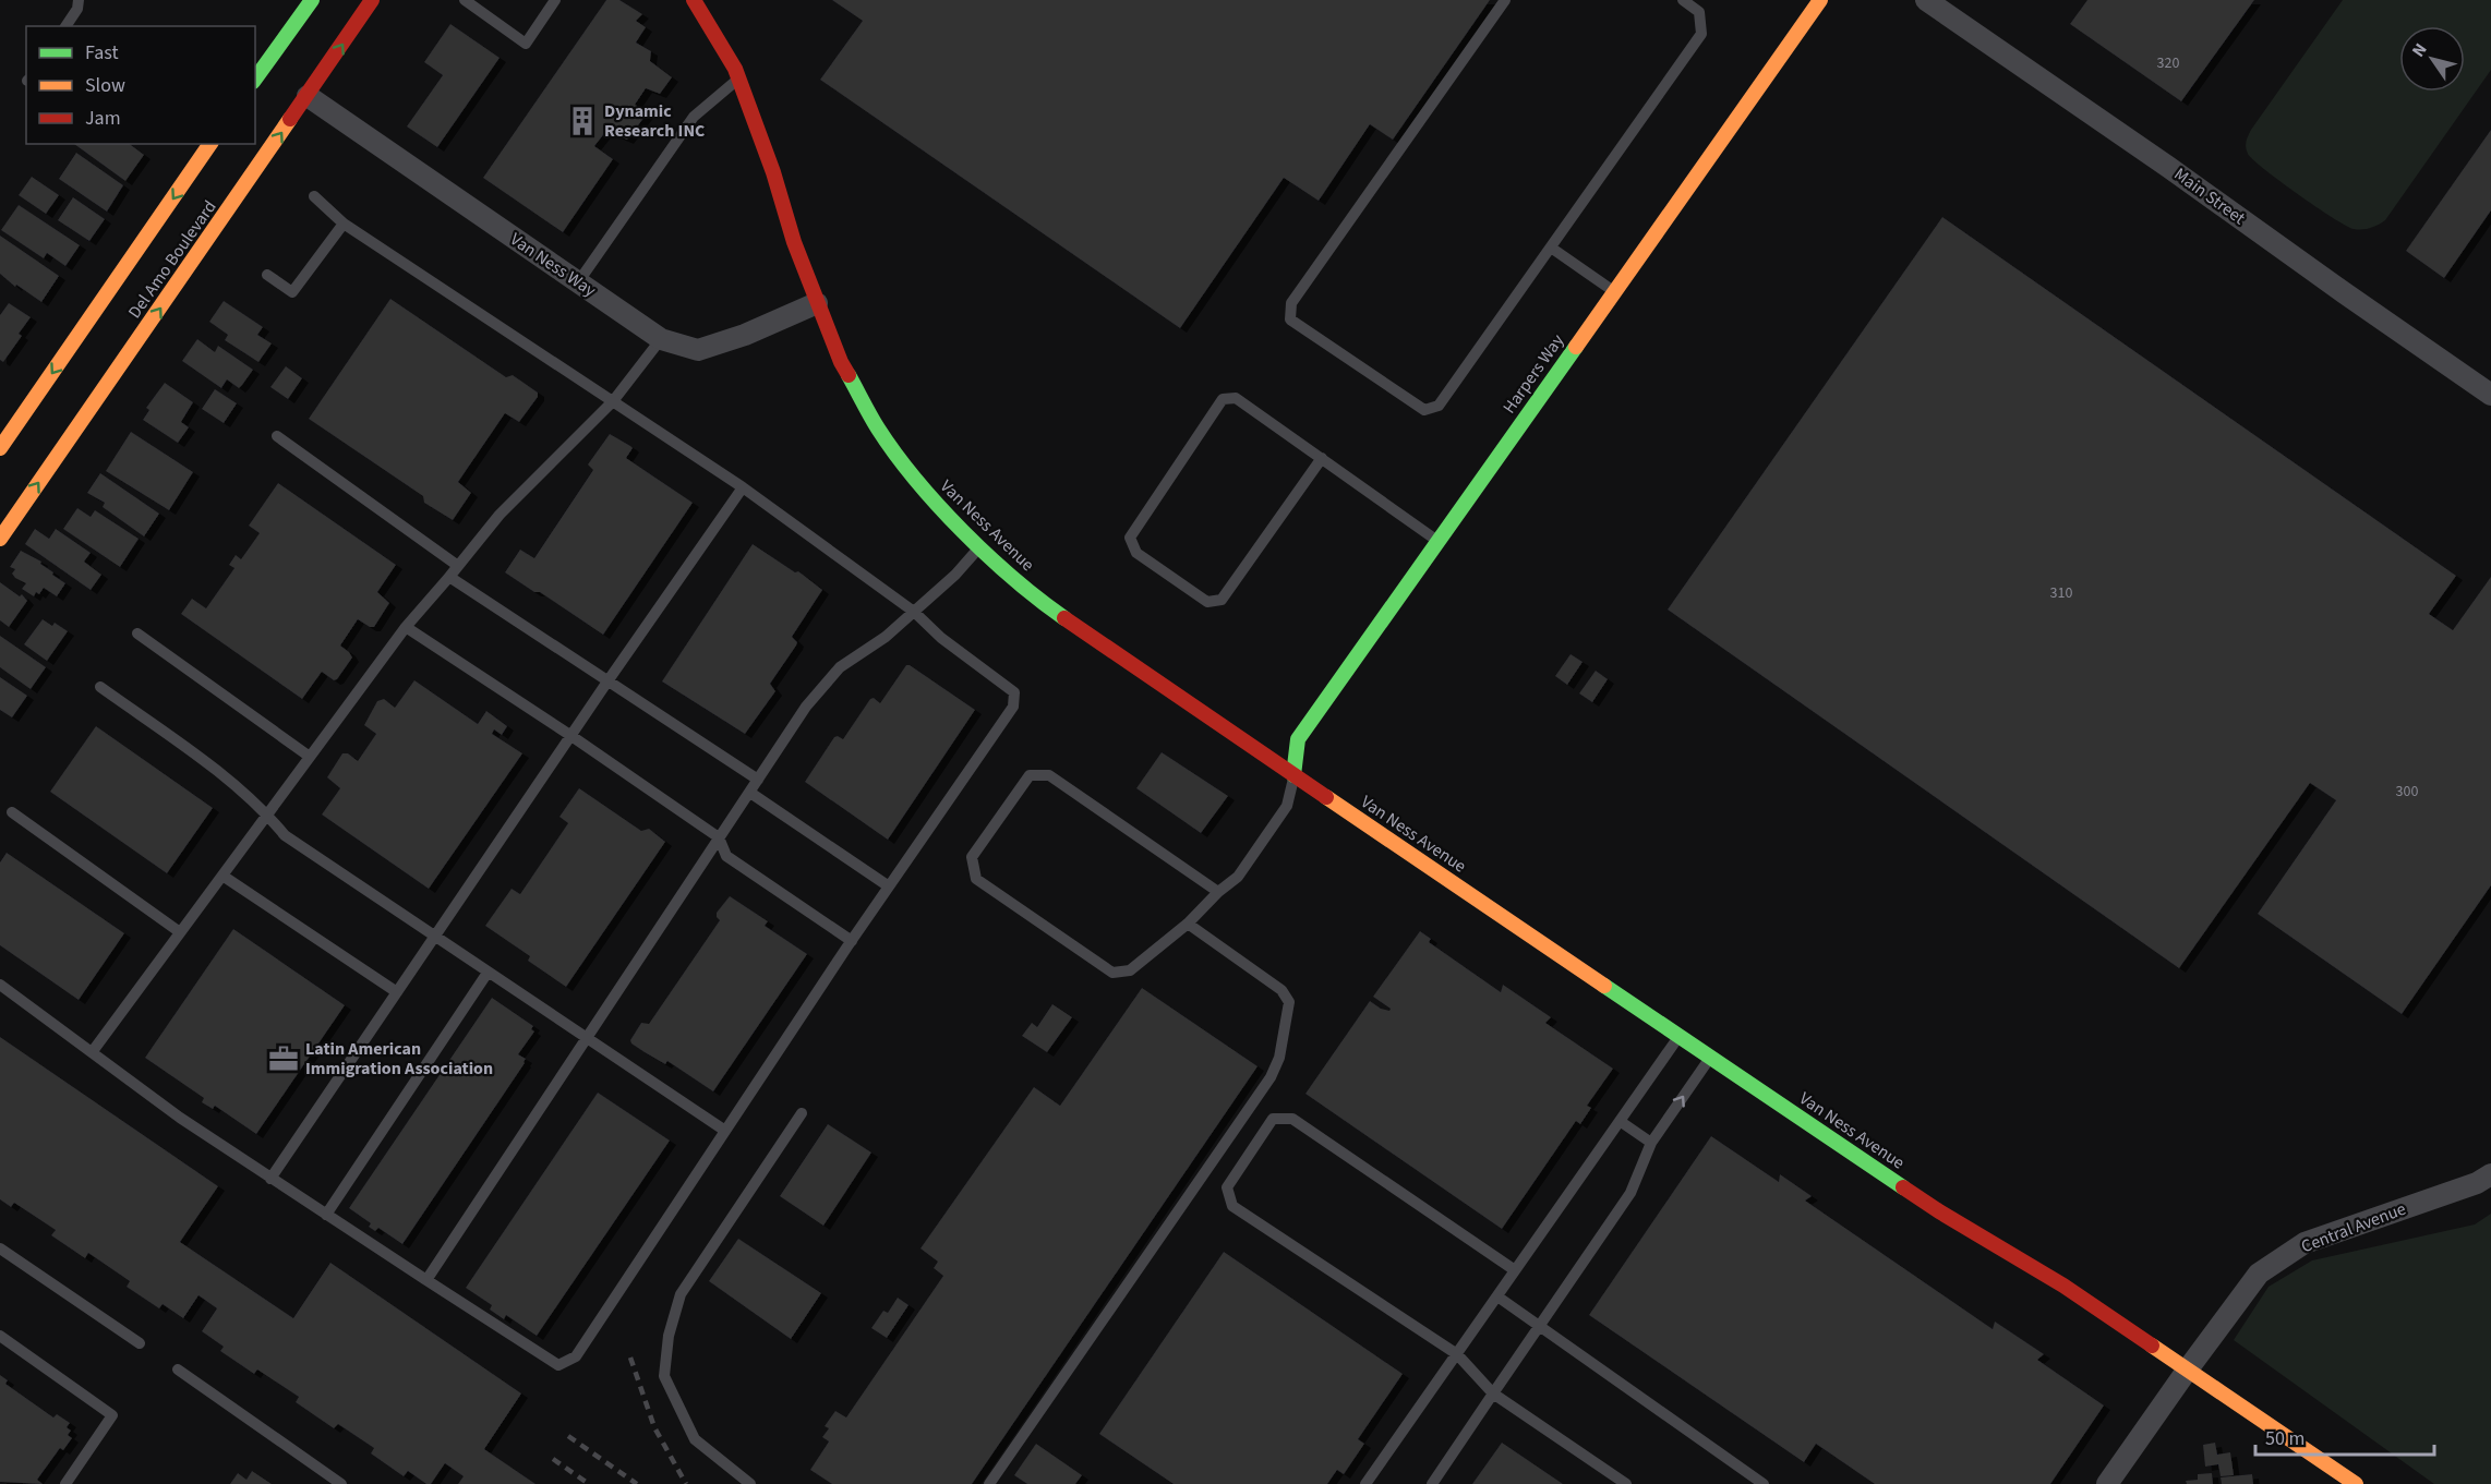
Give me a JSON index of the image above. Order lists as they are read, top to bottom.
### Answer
{
  "streets": {
    "main road": ["Del Amo Boulevard", "Harpers Way", "Van Ness Avenue"],
    "street": ["Main Street", "Van Ness Way", "Central Avenue"]
  },
  "crossings": [
    ["Del Amo Boulevard", "Van Ness Way"],
    ["Van Ness Way", "Van Ness Avenue"],
    ["Harpers Way", "Van Ness Avenue"],
    ["Van Ness Avenue", "Central Avenue"]
  ],
  "places": {
    "building": ["Dynamic Research INC"],
    "office": ["Latin American Immigration Association"]
  },
  "house_numbers": ["320", "310", "300"],
  "legend": ["Fast", "Slow", "Jam"],
  "scale_bar": "50 m",
  "north": "top left"
}
